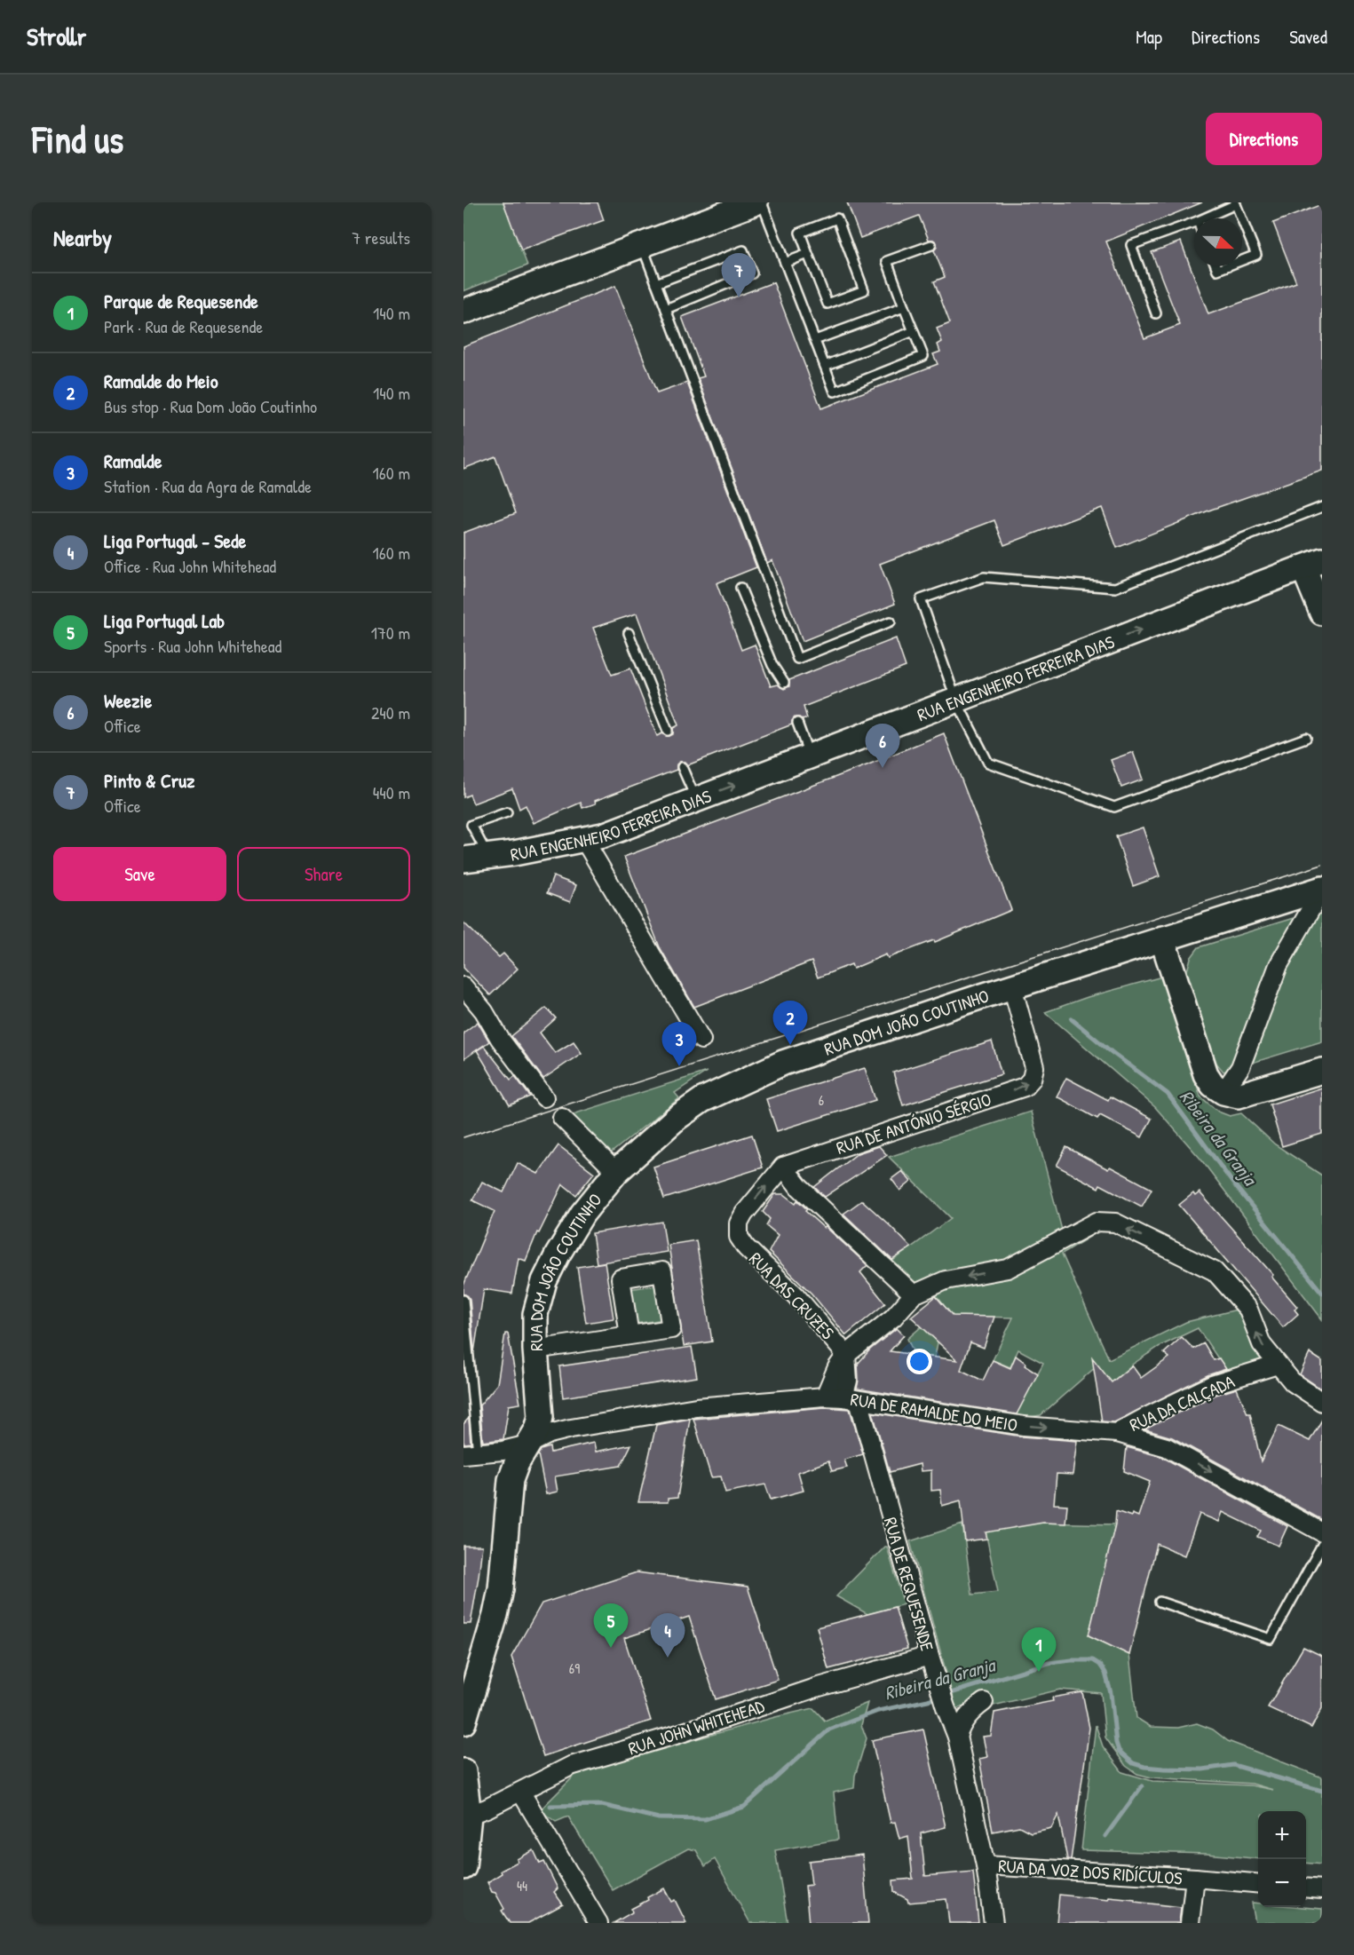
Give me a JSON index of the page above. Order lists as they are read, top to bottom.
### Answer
{
  "streets": {
    "main road": ["RUA ENGENHEIRO FERREIRA DIAS", "RUA DOM JOÃO COUTINHO"],
    "street": [
      "RUA DE ANTÓNIO SÉRGIO",
      "RUA DAS CRUZES",
      "RUA DA CALÇADA",
      "RUA DE RAMALDE DO MEIO",
      "RUA DE REQUESENDE",
      "RUA JOHN WHITEHEAD",
      "RUA DA VOZ DOS RIDÍCULOS"
    ]
  },
  "crossings": [
    ["RUA DOM JOÃO COUTINHO", "RUA DE ANTÓNIO SÉRGIO"],
    ["RUA DOM JOÃO COUTINHO", "RUA DE RAMALDE DO MEIO"],
    ["RUA DE ANTÓNIO SÉRGIO", "RUA DAS CRUZES"],
    ["RUA DAS CRUZES", "RUA DE RAMALDE DO MEIO"],
    ["RUA DAS CRUZES", "RUA DE REQUESENDE"],
    ["RUA DA CALÇADA", "RUA DE RAMALDE DO MEIO"],
    ["RUA DE RAMALDE DO MEIO", "RUA DE REQUESENDE"],
    ["RUA DE REQUESENDE", "RUA JOHN WHITEHEAD"],
    ["RUA DE REQUESENDE", "RUA DA VOZ DOS RIDÍCULOS"]
  ],
  "one_way": [
    "RUA ENGENHEIRO FERREIRA DIAS",
    "RUA DE ANTÓNIO SÉRGIO",
    "RUA DAS CRUZES",
    "RUA DE RAMALDE DO MEIO"
  ],
  "water": ["Ribeira da Granja"],
  "house_numbers": ["6", "69", "44"],
  "north": "right",
  "page": {
    "header": "Strollr",
    "nav": ["Map", "Directions", "Saved"],
    "buttons": [
      "Directions",
      ["Save", "Share"]
    ],
    "title": "Find us",
    "heading": ["Nearby", "7 results"],
    "pins": [
      "7",
      "6",
      "2",
      "3",
      "5",
      "4",
      "1"
    ],
    "list": [
      {
        "mark": "1",
        "name": "Parque de Requesende",
        "note": "Park · Rua de Requesende",
        "value": "140 m"
      },
      {
        "mark": "2",
        "name": "Ramalde do Meio",
        "note": "Bus stop · Rua Dom João Coutinho",
        "value": "140 m"
      },
      {
        "mark": "3",
        "name": "Ramalde",
        "note": "Station · Rua da Agra de Ramalde",
        "value": "160 m"
      },
      {
        "mark": "4",
        "name": "Liga Portugal - Sede",
        "note": "Office · Rua John Whitehead",
        "value": "160 m"
      },
      {
        "mark": "5",
        "name": "Liga Portugal Lab",
        "note": "Sports · Rua John Whitehead",
        "value": "170 m"
      },
      {
        "mark": "6",
        "name": "Weezie",
        "note": "Office",
        "value": "240 m"
      },
      {
        "mark": "7",
        "name": "Pinto & Cruz",
        "note": "Office",
        "value": "440 m"
      }
    ],
    "map_buttons": ["+", "−"]
  }
}
